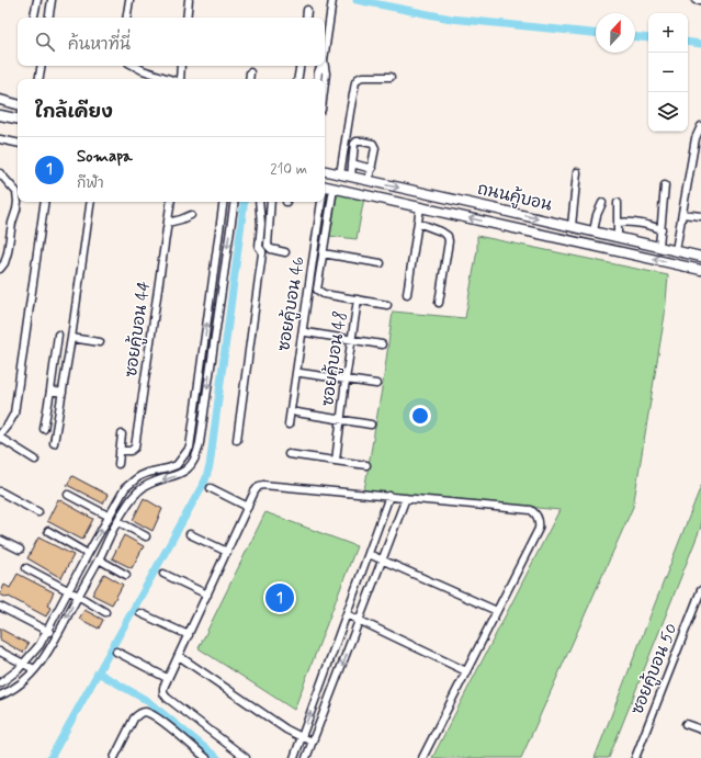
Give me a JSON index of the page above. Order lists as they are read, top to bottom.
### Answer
{
  "streets": {
    "main road": ["ถนนคู้บอน"],
    "street": [
      "ซอยคู้บอน 46",
      "ซอยคู้บอน 44",
      "ซอยคู้บอน 48",
      "ซอยคู้บอน 50"
    ]
  },
  "crossings": [
    ["ถนนคู้บอน", "ซอยคู้บอน 48"]
  ],
  "north": "top",
  "page": {
    "map_buttons": ["+", "−"],
    "search": "ค้นหาที่นี่",
    "heading": "ใกล้เคียง",
    "list": [
      {
        "mark": "1",
        "name": "Somapa",
        "note": "กีฬา",
        "value": "210 m"
      }
    ],
    "pins": "1"
  }
}
